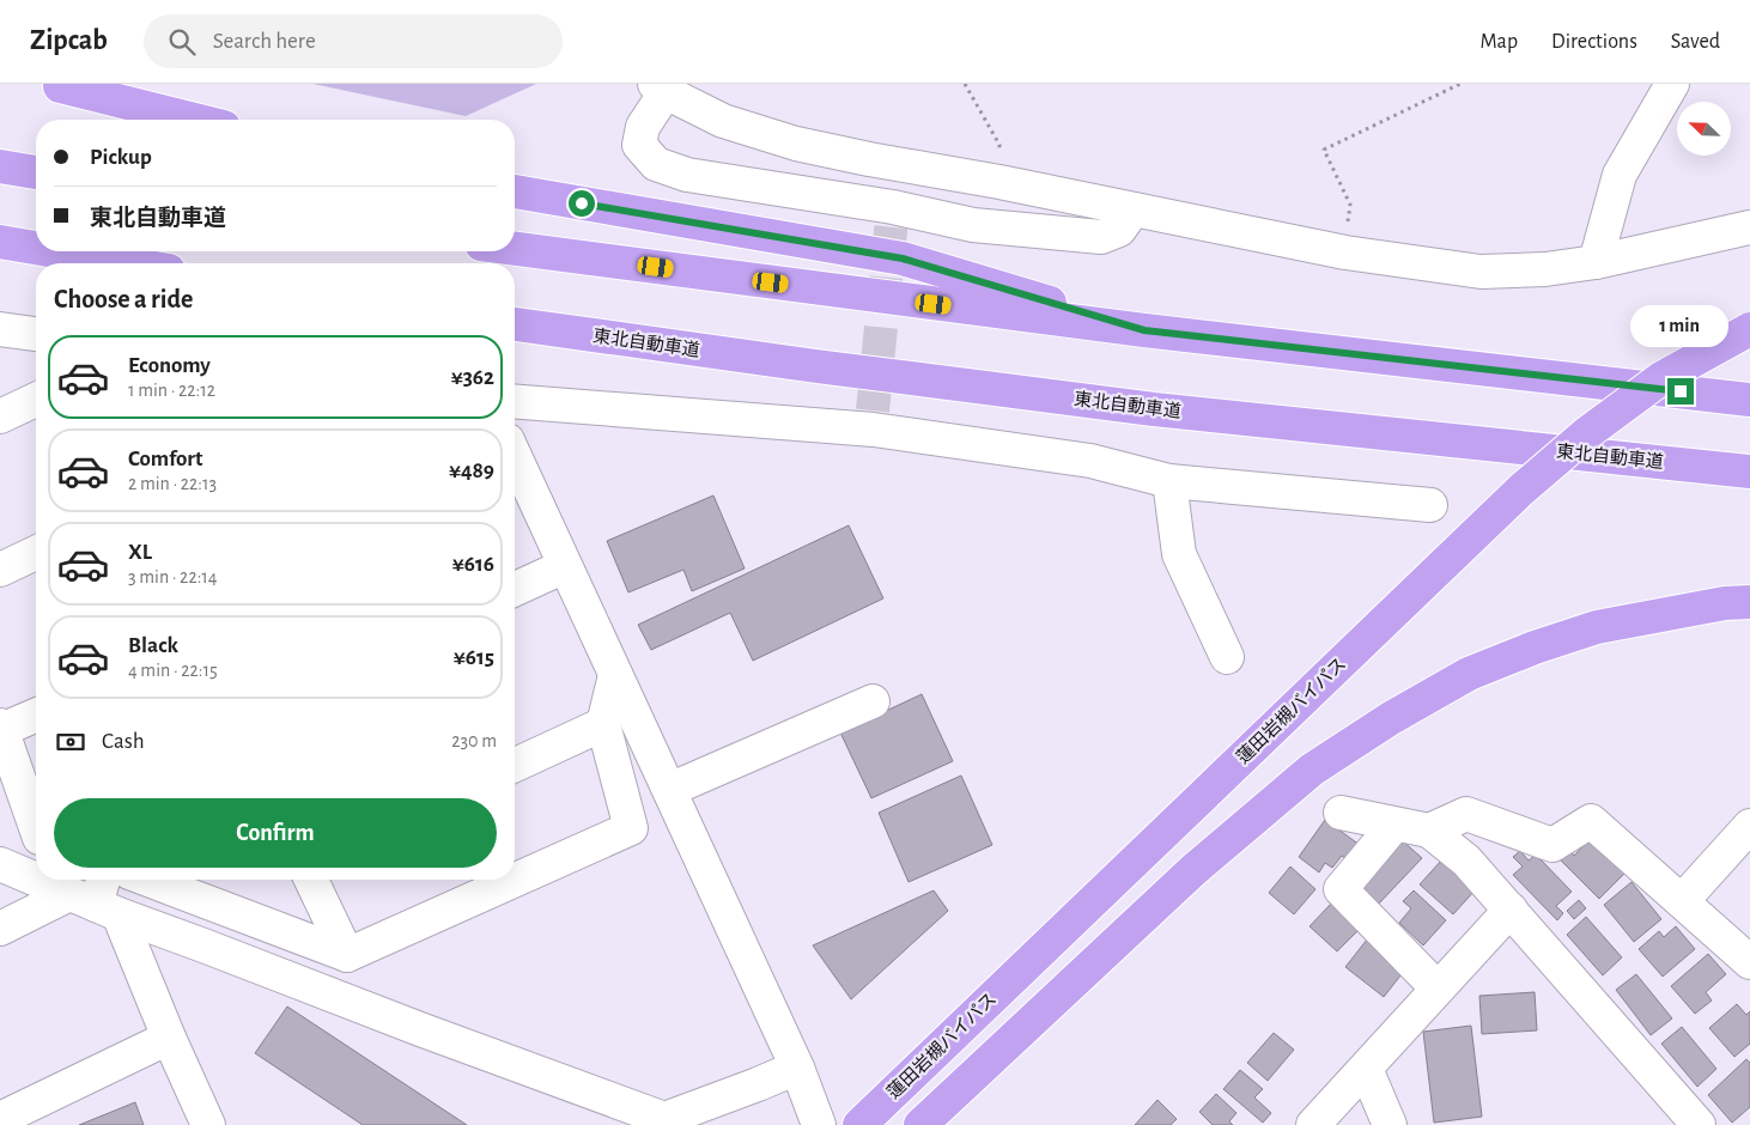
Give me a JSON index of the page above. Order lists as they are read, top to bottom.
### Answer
{
  "streets": {
    "highway": ["東北自動車道", "蓮田岩槻バイパス"]
  },
  "north": "top left",
  "page": {
    "header": "Zipcab",
    "search": "Search here",
    "nav": ["Map", "Directions", "Saved"],
    "banner": ["Pickup", "東北自動車道"],
    "heading": "Choose a ride",
    "bubble": "1 min",
    "list": [
      {
        "name": "Economy",
        "note": "1 min · 22:12",
        "value": "¥362"
      },
      {
        "name": "Comfort",
        "note": "2 min · 22:13",
        "value": "¥489"
      },
      {
        "name": "XL",
        "note": "3 min · 22:14",
        "value": "¥616"
      },
      {
        "name": "Black",
        "note": "4 min · 22:15",
        "value": "¥615"
      }
    ],
    "pay": ["Cash", "230 m"],
    "buttons": "Confirm"
  }
}
